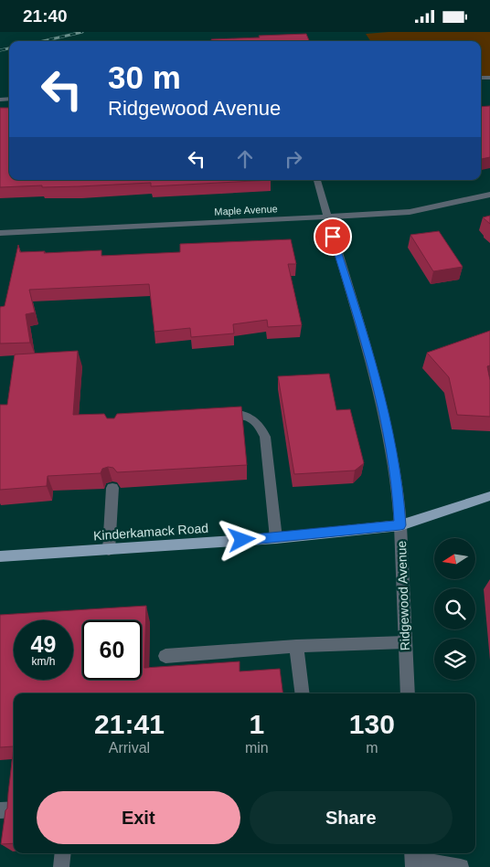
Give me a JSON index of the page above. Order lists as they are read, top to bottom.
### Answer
{
  "streets": {
    "main road": ["Kinderkamack Road"],
    "street": ["Maple Avenue", "Ridgewood Avenue"]
  },
  "crossings": [
    ["Maple Avenue", "Ridgewood Avenue"],
    ["Kinderkamack Road", "Ridgewood Avenue"]
  ],
  "north": "left",
  "page": {
    "status": "21:40",
    "turn": ["30 m", "Ridgewood Avenue"],
    "speed": "49 km/h",
    "limit": "60",
    "eta": [
      "21:41",
      "Arrival",
      "1",
      "min",
      "130",
      "m"
    ],
    "buttons": ["Exit", "Share"]
  }
}
